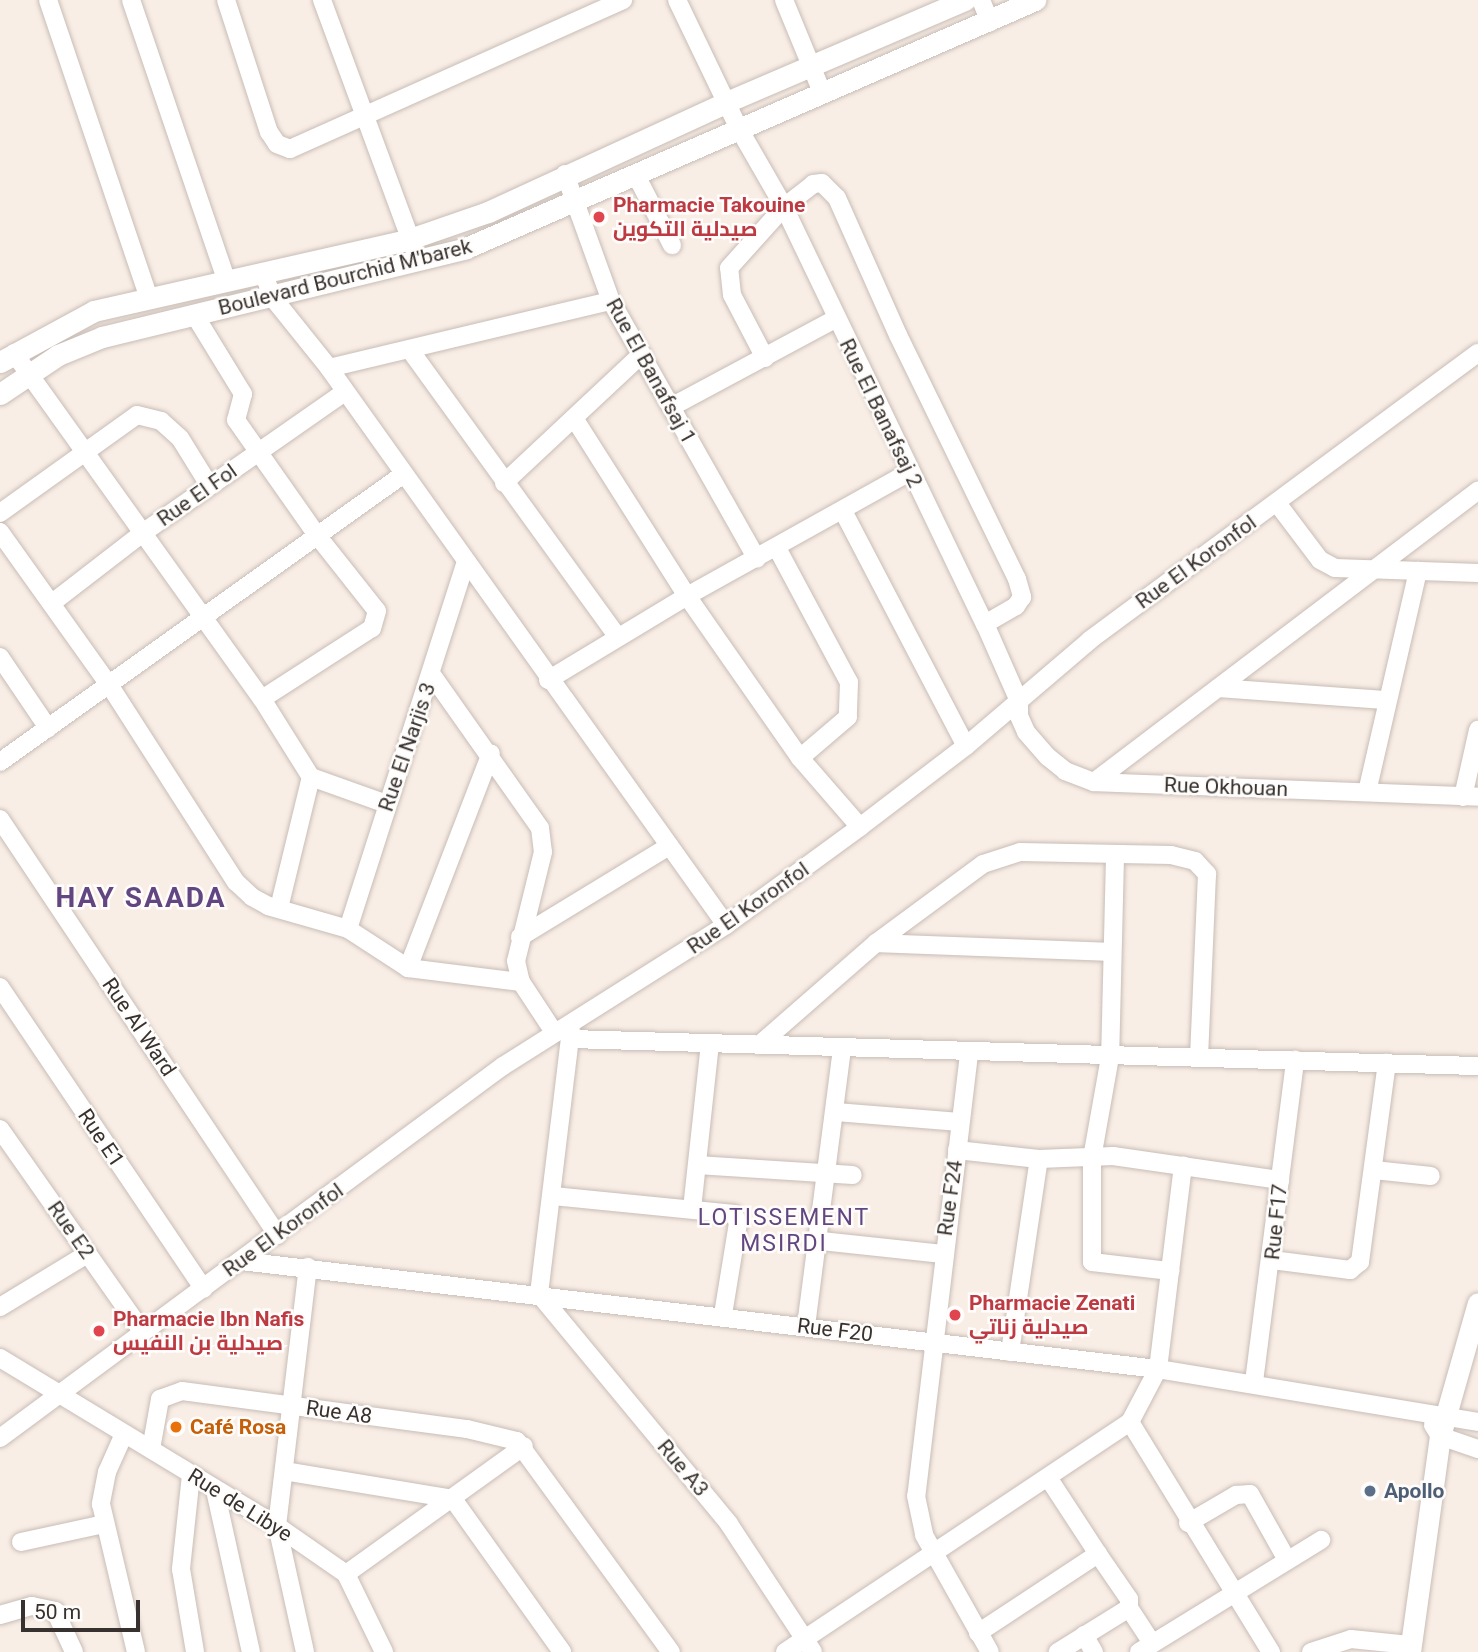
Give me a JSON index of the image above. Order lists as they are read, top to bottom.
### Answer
{
  "streets": {
    "main road": ["Boulevard Bourchid M'barek"],
    "street": [
      "Rue El Banafsaj 1",
      "Rue El Banafsaj 2",
      "Rue El Fol",
      "Rue El Koronfol",
      "Rue El Narjis 3",
      "Rue Okhouan",
      "Rue Al Ward",
      "Rue E1",
      "Rue F24",
      "Rue F17",
      "Rue E2",
      "Rue F20",
      "Rue A8",
      "Rue A3",
      "Rue de Libye"
    ]
  },
  "crossings": [
    ["Boulevard Bourchid M'barek", "Rue El Banafsaj 1"],
    ["Boulevard Bourchid M'barek", "Rue El Banafsaj 2"],
    ["Rue El Banafsaj 2", "Rue El Koronfol"],
    ["Rue El Banafsaj 2", "Rue Okhouan"],
    ["Rue El Koronfol", "Rue Okhouan"],
    ["Rue El Koronfol", "Rue Al Ward"],
    ["Rue El Koronfol", "Rue E1"],
    ["Rue El Koronfol", "Rue E2"],
    ["Rue El Koronfol", "Rue F20"],
    ["Rue El Koronfol", "Rue de Libye"],
    ["Rue F24", "Rue F20"],
    ["Rue F17", "Rue F20"],
    ["Rue F20", "Rue A3"],
    ["Rue A8", "Rue de Libye"]
  ],
  "districts": ["HAY SAADA", "LOTISSEMENT MSIRDI"],
  "places": [
    "Pharmacie Takouine صيدلية التكوين",
    "Pharmacie Zenati صيدلية زناتي",
    "Pharmacie Ibn Nafis صيدلية بن النفيس",
    "Café Rosa",
    "Apollo"
  ],
  "scale_bar": "50 m"
}
